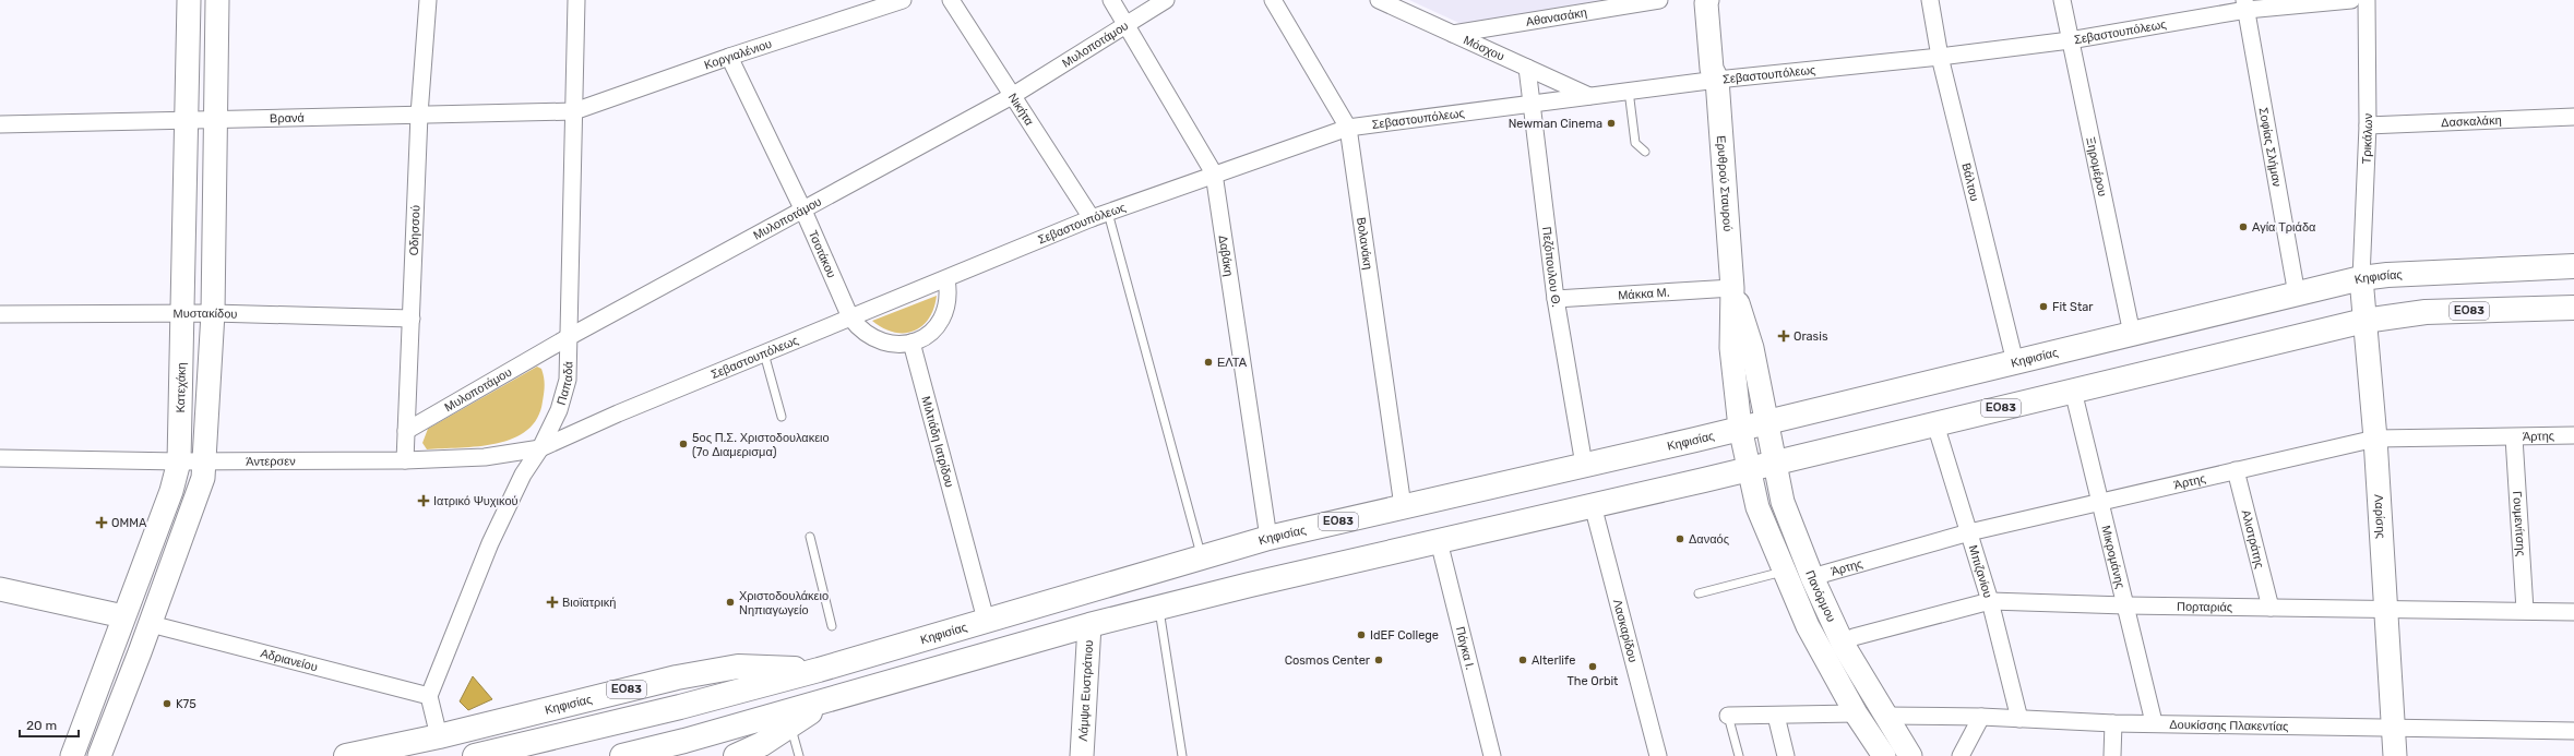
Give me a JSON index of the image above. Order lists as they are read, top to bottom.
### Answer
{
  "streets": {
    "main road": ["Κηφισίας", "ΕΟ83"],
    "street": [
      "Αθανασάκη",
      "Σεβαστουπόλεως",
      "Μυλοποτάμου",
      "Μόσχου",
      "Κοργιαλένιου",
      "Νικήτα",
      "Βρανά",
      "Δασκαλάκη",
      "Τρικάλων",
      "Σοφίας Σλήμαν",
      "Ξηρομέρου",
      "Βάλτου",
      "Ερυθρού Σταυρού",
      "Οδησσού",
      "Βολανάκη",
      "Τσοτάκου",
      "Δαβάκη",
      "Πεζόπουλου Θ.",
      "Μάκκα Μ.",
      "Μυστακίδου",
      "Παπαδά",
      "Κατεχάκη",
      "Άρτης",
      "Μιλτιάδη Ιατρίδου",
      "Άντερσεν",
      "Λαρίσης",
      "Γουμενίτσης",
      "Αλιστράτης",
      "Μικρομάνης",
      "Μπιζανίου",
      "Πανόρμου",
      "Πορταριάς",
      "Λασκαρίδου",
      "Πάγκα Ι.",
      "Αδριανείου",
      "Λάμψα Ευστράτιου",
      "Δουκίσσης Πλακεντίας"
    ]
  },
  "crossings": [
    ["Αθανασάκη", "Μόσχου"],
    ["Σεβαστουπόλεως", "Μόσχου"],
    ["Σεβαστουπόλεως", "Νικήτα"],
    ["Σεβαστουπόλεως", "Σοφίας Σλήμαν"],
    ["Σεβαστουπόλεως", "Ξηρομέρου"],
    ["Σεβαστουπόλεως", "Βάλτου"],
    ["Σεβαστουπόλεως", "Ερυθρού Σταυρού"],
    ["Σεβαστουπόλεως", "Βολανάκη"],
    ["Σεβαστουπόλεως", "Τσοτάκου"],
    ["Σεβαστουπόλεως", "Δαβάκη"],
    ["Σεβαστουπόλεως", "Πεζόπουλου Θ."],
    ["Σεβαστουπόλεως", "Παπαδά"],
    ["Σεβαστουπόλεως", "Άντερσεν"],
    ["Μυλοποτάμου", "Νικήτα"],
    ["Μυλοποτάμου", "Οδησσού"],
    ["Μυλοποτάμου", "Τσοτάκου"],
    ["Μυλοποτάμου", "Δαβάκη"],
    ["Μυλοποτάμου", "Παπαδά"],
    ["Μόσχου", "Πεζόπουλου Θ."],
    ["Κοργιαλένιου", "Βρανά"],
    ["Κοργιαλένιου", "Τσοτάκου"],
    ["Κοργιαλένιου", "Παπαδά"],
    ["Βρανά", "Οδησσού"],
    ["Βρανά", "Παπαδά"],
    ["Βρανά", "Κατεχάκη"],
    ["Δασκαλάκη", "Τρικάλων"],
    ["Τρικάλων", "Κηφισίας"],
    ["Τρικάλων", "Λαρίσης"],
    ["Σοφίας Σλήμαν", "Κηφισίας"],
    ["Ξηρομέρου", "Κηφισίας"],
    ["Βάλτου", "Κηφισίας"],
    ["Ερυθρού Σταυρού", "Κηφισίας"],
    ["Ερυθρού Σταυρού", "Μάκκα Μ."],
    ["Ερυθρού Σταυρού", "Πανόρμου"],
    ["Οδησσού", "Μυστακίδου"],
    ["Οδησσού", "Άντερσεν"],
    ["Βολανάκη", "Κηφισίας"],
    ["Τσοτάκου", "Μιλτιάδη Ιατρίδου"],
    ["Δαβάκη", "Κηφισίας"],
    ["Πεζόπουλου Θ.", "Κηφισίας"],
    ["Πεζόπουλου Θ.", "Μάκκα Μ."],
    ["Κηφισίας", "Μιλτιάδη Ιατρίδου"],
    ["Κηφισίας", "Λαρίσης"],
    ["Κηφισίας", "Πανόρμου"],
    ["ΕΟ83", "Λαρίσης"],
    ["ΕΟ83", "Μικρομάνης"],
    ["ΕΟ83", "Μπιζανίου"],
    ["ΕΟ83", "Πανόρμου"],
    ["ΕΟ83", "Λασκαρίδου"],
    ["ΕΟ83", "Πάγκα Ι."],
    ["ΕΟ83", "Λάμψα Ευστράτιου"],
    ["Μυστακίδου", "Κατεχάκη"],
    ["Παπαδά", "Άντερσεν"],
    ["Παπαδά", "Αδριανείου"],
    ["Κατεχάκη", "Άντερσεν"],
    ["Άρτης", "Λαρίσης"],
    ["Άρτης", "Γουμενίτσης"],
    ["Άρτης", "Αλιστράτης"],
    ["Άρτης", "Μικρομάνης"],
    ["Άρτης", "Μπιζανίου"],
    ["Άρτης", "Πανόρμου"],
    ["Λαρίσης", "Πορταριάς"],
    ["Λαρίσης", "Δουκίσσης Πλακεντίας"],
    ["Γουμενίτσης", "Πορταριάς"],
    ["Αλιστράτης", "Πορταριάς"],
    ["Μικρομάνης", "Πορταριάς"],
    ["Μικρομάνης", "Δουκίσσης Πλακεντίας"],
    ["Μπιζανίου", "Πορταριάς"],
    ["Μπιζανίου", "Δουκίσσης Πλακεντίας"],
    ["Πανόρμου", "Πορταριάς"],
    ["Πανόρμου", "Δουκίσσης Πλακεντίας"]
  ],
  "places": {
    "other": [
      "Newman Cinema",
      "Αγία Τριάδα",
      "Fit Star",
      "ΕΛΤΑ",
      "5ος Π.Σ. Χριστοδουλακειο (7ο Διαμερισμα)",
      "Δαναός",
      "Χριστοδουλάκειο Νηπιαγωγείο",
      "IdEF College",
      "Cosmos Center",
      "Alterlife",
      "The Orbit",
      "K75"
    ],
    "health": [
      "Orasis",
      "Ιατρικό Ψυχικού",
      "OMMA",
      "Βιοϊατρική"
    ]
  },
  "scale_bar": "20 m"
}
